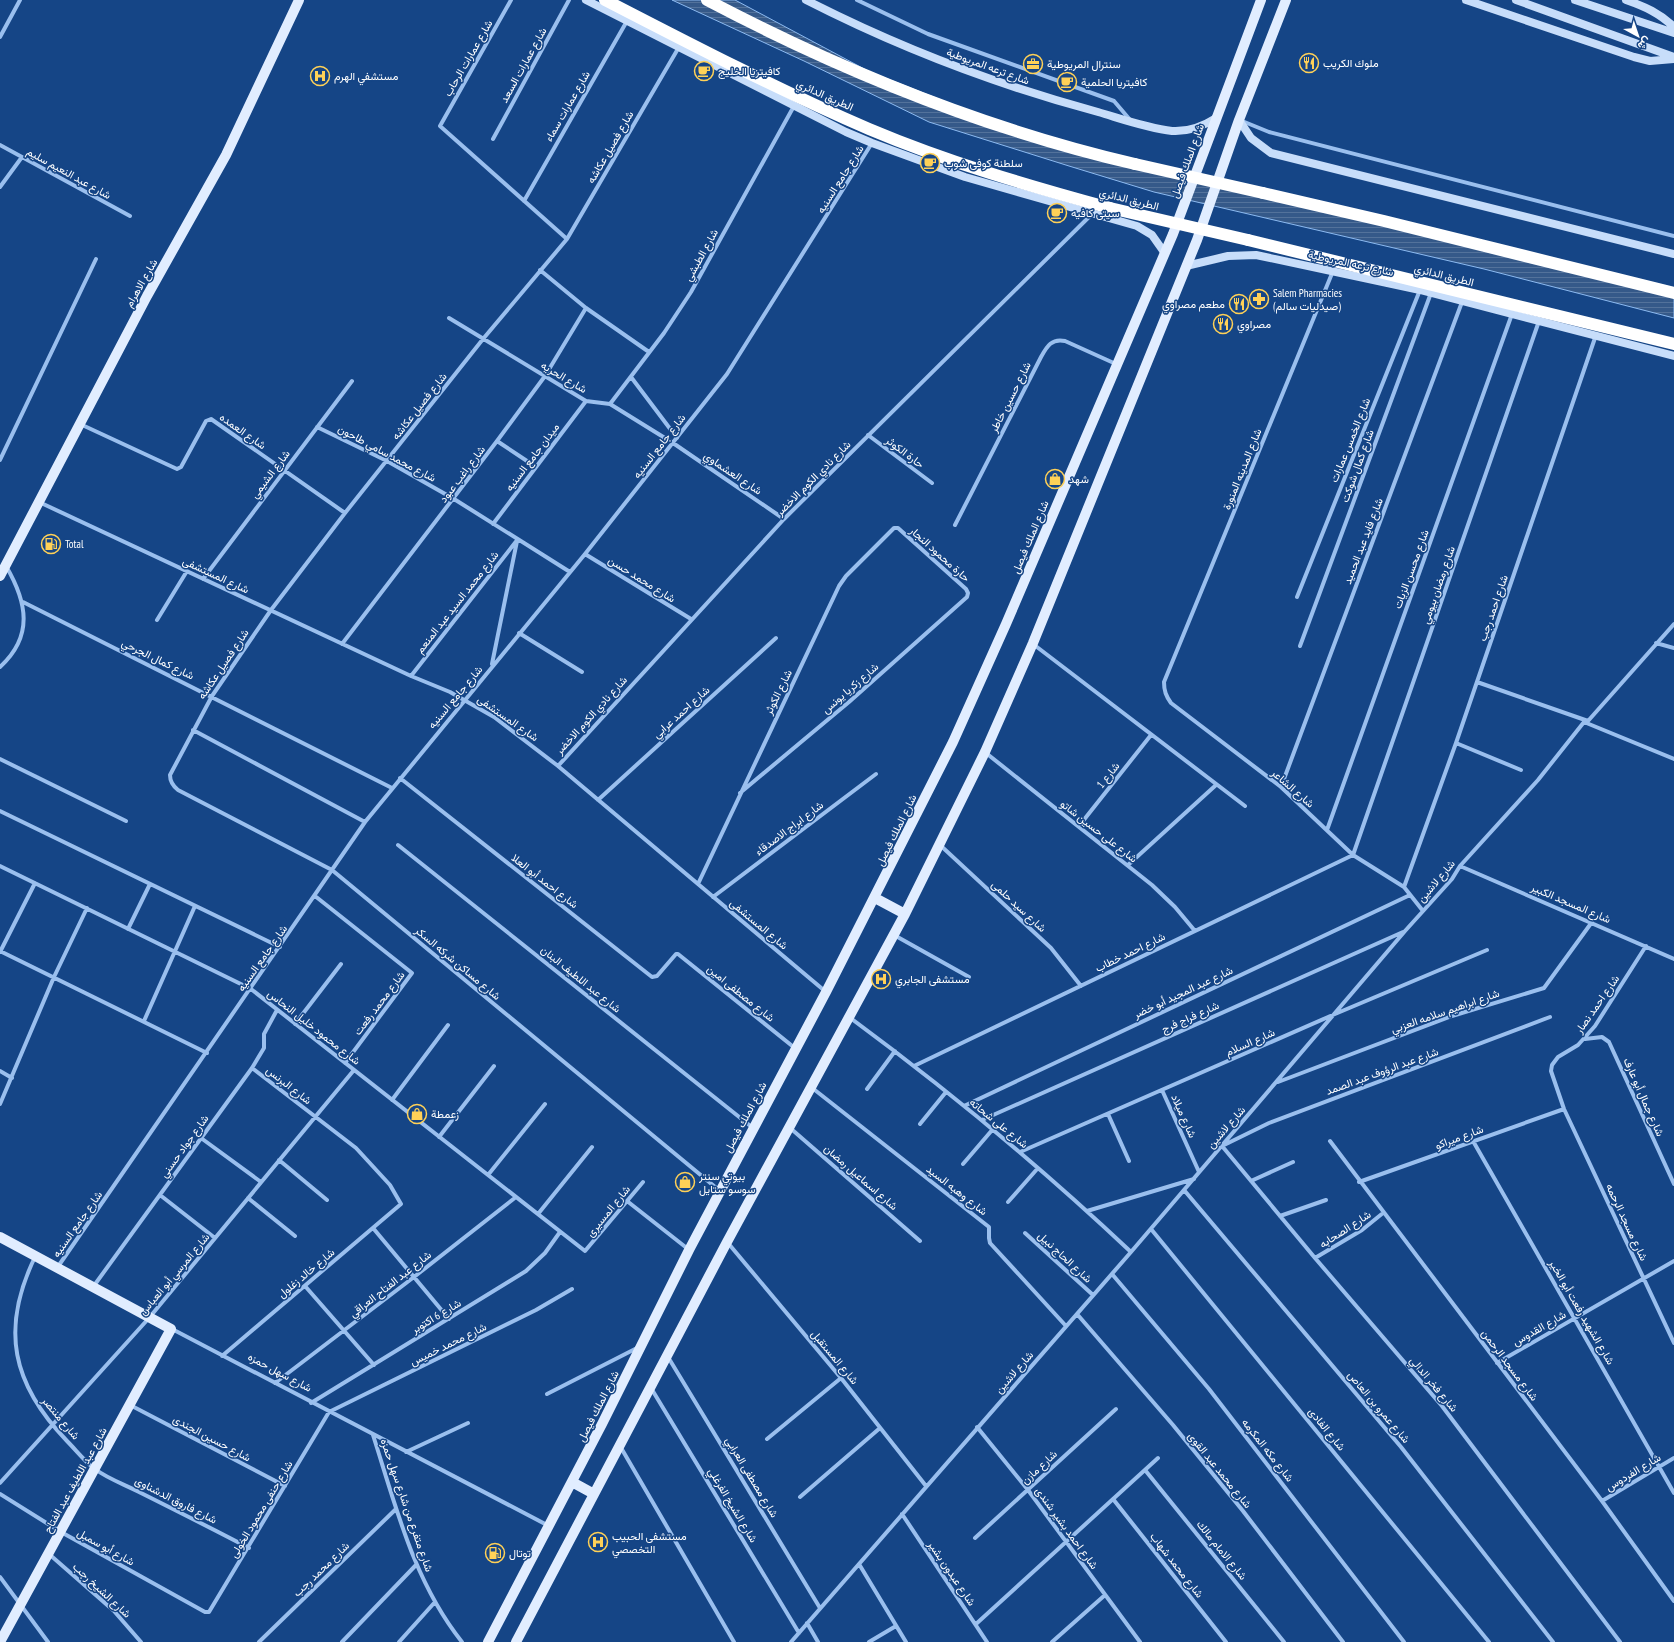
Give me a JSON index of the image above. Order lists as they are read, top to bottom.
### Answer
{
  "streets": {
    "highway": ["الطريق الدائري"],
    "main road": [
      "شارع ترعه المريوطية",
      "شارع الملك فيصل",
      "شارع الاهرام",
      "شارع سهل حمزه",
      "شارع عبد اللطيف عبد الفتاح"
    ],
    "street": [
      "شارع عمارات الرحاب",
      "شارع عمارات السعد",
      "شارع عمارات سماء",
      "شارع فصيل عكاشه",
      "شارع عبد النعيم سليم",
      "شارع جامع السنيه",
      "شارع الطبشي",
      "شارع الحريه",
      "شارع حسين خاطر",
      "شارع العمده",
      "شارع الخمس عمارات",
      "حارة الكوثر",
      "شارع محمد سامي طاحون",
      "ميدان جامع السنيه",
      "شارع كمال شوكت",
      "شارع المدينه المنورة",
      "شارع العشماوي",
      "شارع الشيمي",
      "شارع راغب عبود",
      "شارع نادي الكوم الاخضر",
      "شارع فايد عبد الحميد",
      "حارة محمود النجار",
      "شارع محسن الزيات",
      "شارع المستشفى",
      "شارع محمد حسن",
      "شارع رمضان بيومي",
      "شارع محمد السيد عبد المنعم",
      "شارع احمد رجب",
      "شارع كمال الجرحي",
      "شارع زكريا يونس",
      "شارع الكوثر",
      "شارع احمد عرابي",
      "شارع 1",
      "شارع الشاعر",
      "شارع ابراج الاصدقاء",
      "شارع على حسين شاتو",
      "شارع احمد أبو العلا",
      "شارع لاشين",
      "شارع المسجد الكبير",
      "شارع سيد حلمى",
      "شارع احمد خطاب",
      "شارع مساكن شركه السكر",
      "شارع عبد اللطيف البنان",
      "شارع عبد المجيد أبو خضر",
      "شارع مصطفى امين",
      "شارع محمد رفعت",
      "شارع احمد نصار",
      "شارع ابراهيم سلامه العزبي",
      "شارع فراج فرج",
      "شارع محمود خليل النحاس",
      "شارع السلام",
      "شارع عبد الرؤوف عبد الصمد",
      "شارع البرنس",
      "شارع جمال أبو عارف",
      "شارع ميلاد",
      "شارع على شحاته",
      "شارع ميراكو",
      "شارع جواد حسني",
      "شارع اسماعيل رمضان",
      "شارع وهبه السيد",
      "شارع المسيرى",
      "شارع مسجد الرحمه",
      "شارع الصحابه",
      "شارع الحاج نبيل",
      "شارع خالد زغلول",
      "شارع المرسي أبو العباس",
      "شارع عبد الفتاح العراقي",
      "شارع الشهيد رفعت أبو الخير",
      "شارع 6 اكتوبر",
      "شارع القدوس",
      "شارع محمد خميس",
      "شارع المستقبل",
      "شارع مسجد الرحمن",
      "شارع فخر الدالي",
      "شارع عمرو بن العاص",
      "شارع منتصر",
      "شارع الفادى",
      "شارع حسين الجندى",
      "شارع مكه المكرمه",
      "شارع مازن",
      "شارع محمد عبد القوى",
      "شارع الفردوس",
      "شارع مصطفى العرابي",
      "شارع فاروق الدشناوى",
      "شارع متفرع من شارع سهل حمزه",
      "شارع الشيخ الفرغلي",
      "شارع حنفى محمود الخولى",
      "شارع احمد بشير شندى",
      "شارع أبو سمبل",
      "شارع الامام مالك",
      "شارع محمد شهاب",
      "شارع محمد رجب",
      "شارع عبدون بشير",
      "شارع الشيخ رجب"
    ]
  },
  "crossings": [
    ["شارع عمارات الرحاب", "شارع عمارات سماء"],
    ["شارع ترعه المريوطية", "شارع الملك فيصل"],
    ["شارع ترعه المريوطية", "شارع الخمس عمارات"],
    ["شارع ترعه المريوطية", "شارع كمال شوكت"],
    ["شارع ترعه المريوطية", "شارع المدينه المنورة"],
    ["شارع ترعه المريوطية", "شارع فايد عبد الحميد"],
    ["شارع ترعه المريوطية", "شارع محسن الزيات"],
    ["شارع ترعه المريوطية", "شارع رمضان بيومي"],
    ["شارع ترعه المريوطية", "شارع احمد رجب"],
    ["شارع فصيل عكاشه", "شارع الحريه"],
    ["شارع فصيل عكاشه", "شارع العمده"],
    ["شارع فصيل عكاشه", "شارع محمد سامي طاحون"],
    ["شارع فصيل عكاشه", "شارع المستشفى"],
    ["شارع فصيل عكاشه", "شارع كمال الجرحي"],
    ["شارع فصيل عكاشه", "شارع مساكن شركه السكر"],
    ["شارع الملك فيصل", "شارع حسين خاطر"],
    ["شارع الملك فيصل", "شارع المستشفى"],
    ["شارع الملك فيصل", "شارع مساكن شركه السكر"],
    ["شارع الملك فيصل", "شارع عبد اللطيف البنان"],
    ["شارع الملك فيصل", "شارع مصطفى امين"],
    ["شارع الملك فيصل", "شارع سهل حمزه"],
    ["شارع جامع السنيه", "شارع الحريه"],
    ["شارع جامع السنيه", "شارع محمد سامي طاحون"],
    ["شارع جامع السنيه", "شارع العشماوي"],
    ["شارع جامع السنيه", "شارع المستشفى"],
    ["شارع جامع السنيه", "شارع محمد حسن"],
    ["شارع جامع السنيه", "شارع كمال الجرحي"],
    ["شارع جامع السنيه", "شارع احمد أبو العلا"],
    ["شارع جامع السنيه", "شارع مساكن شركه السكر"],
    ["شارع جامع السنيه", "شارع محمد رفعت"],
    ["شارع جامع السنيه", "شارع محمود خليل النحاس"],
    ["شارع جامع السنيه", "شارع سهل حمزه"],
    ["شارع الطبشي", "شارع الحريه"],
    ["شارع الاهرام", "شارع العمده"],
    ["شارع الاهرام", "شارع المستشفى"],
    ["شارع الحريه", "ميدان جامع السنيه"],
    ["شارع الحريه", "شارع العشماوي"],
    ["شارع الحريه", "شارع راغب عبود"],
    ["شارع العمده", "شارع الشيمي"],
    ["حارة الكوثر", "شارع نادي الكوم الاخضر"],
    ["شارع محمد سامي طاحون", "ميدان جامع السنيه"],
    ["شارع محمد سامي طاحون", "شارع الشيمي"],
    ["شارع محمد سامي طاحون", "شارع راغب عبود"],
    ["شارع محمد سامي طاحون", "شارع محمد السيد عبد المنعم"],
    ["شارع المدينه المنورة", "شارع الشاعر"],
    ["شارع العشماوي", "شارع نادي الكوم الاخضر"],
    ["شارع الشيمي", "شارع المستشفى"],
    ["شارع راغب عبود", "شارع المستشفى"],
    ["شارع نادي الكوم الاخضر", "شارع المستشفى"],
    ["شارع نادي الكوم الاخضر", "شارع محمد حسن"],
    ["شارع فايد عبد الحميد", "شارع الشاعر"],
    ["حارة محمود النجار", "شارع زكريا يونس"],
    ["حارة محمود النجار", "شارع الكوثر"],
    ["شارع محسن الزيات", "شارع الشاعر"],
    ["شارع المستشفى", "شارع محمد السيد عبد المنعم"],
    ["شارع المستشفى", "شارع الكوثر"],
    ["شارع المستشفى", "شارع احمد عرابي"],
    ["شارع المستشفى", "شارع ابراج الاصدقاء"],
    ["شارع رمضان بيومي", "شارع الشاعر"],
    ["شارع رمضان بيومي", "شارع احمد خطاب"],
    ["شارع احمد رجب", "شارع الشاعر"],
    ["شارع زكريا يونس", "شارع الكوثر"],
    ["شارع 1", "شارع على حسين شاتو"],
    ["شارع الشاعر", "شارع لاشين"],
    ["شارع الشاعر", "شارع احمد خطاب"],
    ["شارع الشاعر", "شارع عبد المجيد أبو خضر"],
    ["شارع على حسين شاتو", "شارع احمد خطاب"],
    ["شارع احمد أبو العلا", "شارع مصطفى امين"],
    ["شارع لاشين", "شارع المسجد الكبير"],
    ["شارع لاشين", "شارع ابراهيم سلامه العزبي"],
    ["شارع لاشين", "شارع فراج فرج"],
    ["شارع لاشين", "شارع السلام"],
    ["شارع لاشين", "شارع عبد الرؤوف عبد الصمد"],
    ["شارع لاشين", "شارع ميلاد"],
    ["شارع لاشين", "شارع على شحاته"],
    ["شارع لاشين", "شارع وهبه السيد"],
    ["شارع لاشين", "شارع الحاج نبيل"],
    ["شارع لاشين", "شارع المستقبل"],
    ["شارع لاشين", "شارع فخر الدالي"],
    ["شارع لاشين", "شارع عمرو بن العاص"],
    ["شارع لاشين", "شارع الفادى"],
    ["شارع لاشين", "شارع مكه المكرمه"],
    ["شارع لاشين", "شارع محمد عبد القوى"],
    ["شارع لاشين", "شارع مصطفى العرابي"],
    ["شارع لاشين", "شارع الشيخ الفرغلي"],
    ["شارع لاشين", "شارع احمد بشير شندى"],
    ["شارع لاشين", "شارع عبدون بشير"],
    ["شارع المسجد الكبير", "شارع احمد نصار"],
    ["شارع المسجد الكبير", "شارع ابراهيم سلامه العزبي"],
    ["شارع سيد حلمى", "شارع احمد خطاب"],
    ["شارع احمد خطاب", "شارع على شحاته"],
    ["شارع عبد المجيد أبو خضر", "شارع على شحاته"],
    ["شارع محمد رفعت", "شارع محمود خليل النحاس"],
    ["شارع احمد نصار", "شارع جمال أبو عارف"],
    ["شارع احمد نصار", "شارع ميراكو"],
    ["شارع احمد نصار", "شارع مسجد الرحمه"],
    ["شارع فراج فرج", "شارع على شحاته"],
    ["شارع محمود خليل النحاس", "شارع جواد حسني"],
    ["شارع محمود خليل النحاس", "شارع المسيرى"],
    ["شارع محمود خليل النحاس", "شارع المرسي أبو العباس"],
    ["شارع محمود خليل النحاس", "شارع عبد الفتاح العراقي"],
    ["شارع محمود خليل النحاس", "شارع 6 اكتوبر"],
    ["شارع السلام", "شارع ميلاد"],
    ["شارع السلام", "شارع على شحاته"],
    ["شارع عبد الرؤوف عبد الصمد", "شارع فخر الدالي"],
    ["شارع البرنس", "شارع جواد حسني"],
    ["شارع البرنس", "شارع خالد زغلول"],
    ["شارع البرنس", "شارع المرسي أبو العباس"],
    ["شارع ميراكو", "شارع مسجد الرحمه"],
    ["شارع ميراكو", "شارع الشهيد رفعت أبو الخير"],
    ["شارع ميراكو", "شارع مسجد الرحمن"],
    ["شارع جواد حسني", "شارع سهل حمزه"],
    ["شارع مسجد الرحمه", "شارع القدوس"],
    ["شارع الصحابه", "شارع مسجد الرحمن"],
    ["شارع الصحابه", "شارع فخر الدالي"],
    ["شارع خالد زغلول", "شارع سهل حمزه"],
    ["شارع المرسي أبو العباس", "شارع سهل حمزه"],
    ["شارع المرسي أبو العباس", "شارع منتصر"],
    ["شارع عبد الفتاح العراقي", "شارع سهل حمزه"],
    ["شارع الشهيد رفعت أبو الخير", "شارع القدوس"],
    ["شارع الشهيد رفعت أبو الخير", "شارع الفردوس"],
    ["شارع 6 اكتوبر", "شارع سهل حمزه"],
    ["شارع القدوس", "شارع مسجد الرحمن"],
    ["شارع محمد خميس", "شارع سهل حمزه"],
    ["شارع محمد خميس", "شارع حنفى محمود الخولى"],
    ["شارع مسجد الرحمن", "شارع الفردوس"],
    ["شارع سهل حمزه", "شارع منتصر"],
    ["شارع سهل حمزه", "شارع عبد اللطيف عبد الفتاح"],
    ["شارع سهل حمزه", "شارع متفرع من شارع سهل حمزه"],
    ["شارع سهل حمزه", "شارع حنفى محمود الخولى"],
    ["شارع منتصر", "شارع عبد اللطيف عبد الفتاح"],
    ["شارع منتصر", "شارع فاروق الدشناوى"],
    ["شارع حسين الجندى", "شارع عبد اللطيف عبد الفتاح"],
    ["شارع حسين الجندى", "شارع حنفى محمود الخولى"],
    ["شارع مازن", "شارع احمد بشير شندى"],
    ["شارع عبد اللطيف عبد الفتاح", "شارع فاروق الدشناوى"],
    ["شارع عبد اللطيف عبد الفتاح", "شارع أبو سمبل"],
    ["شارع عبد اللطيف عبد الفتاح", "شارع الشيخ رجب"],
    ["شارع فاروق الدشناوى", "شارع حنفى محمود الخولى"],
    ["شارع متفرع من شارع سهل حمزه", "شارع محمد رجب"],
    ["شارع حنفى محمود الخولى", "شارع أبو سمبل"]
  ],
  "places": {
    "restaurant": ["ملوك الكريب", "مطعم مصراوي", "مصراوي"],
    "office": ["سنترال المريوطية"],
    "cafe": [
      "كافيتريا الخليج",
      "كافيتريا الحلمية",
      "سلطنة كوفى شوب",
      "سيتى كافيه"
    ],
    "hospital": ["مستشفي الهرم", "مستشفى الجابري", "مستشفى الحبيب التخصصي"],
    "pharmacy": ["Salem Pharmacies (صيدليات سالم)"],
    "shop": ["شهد", "زعمطة", "بيوتي سنتر سوسو ستايل"],
    "fuel station": ["Total", "توتال"]
  },
  "north": "bottom right"
}
